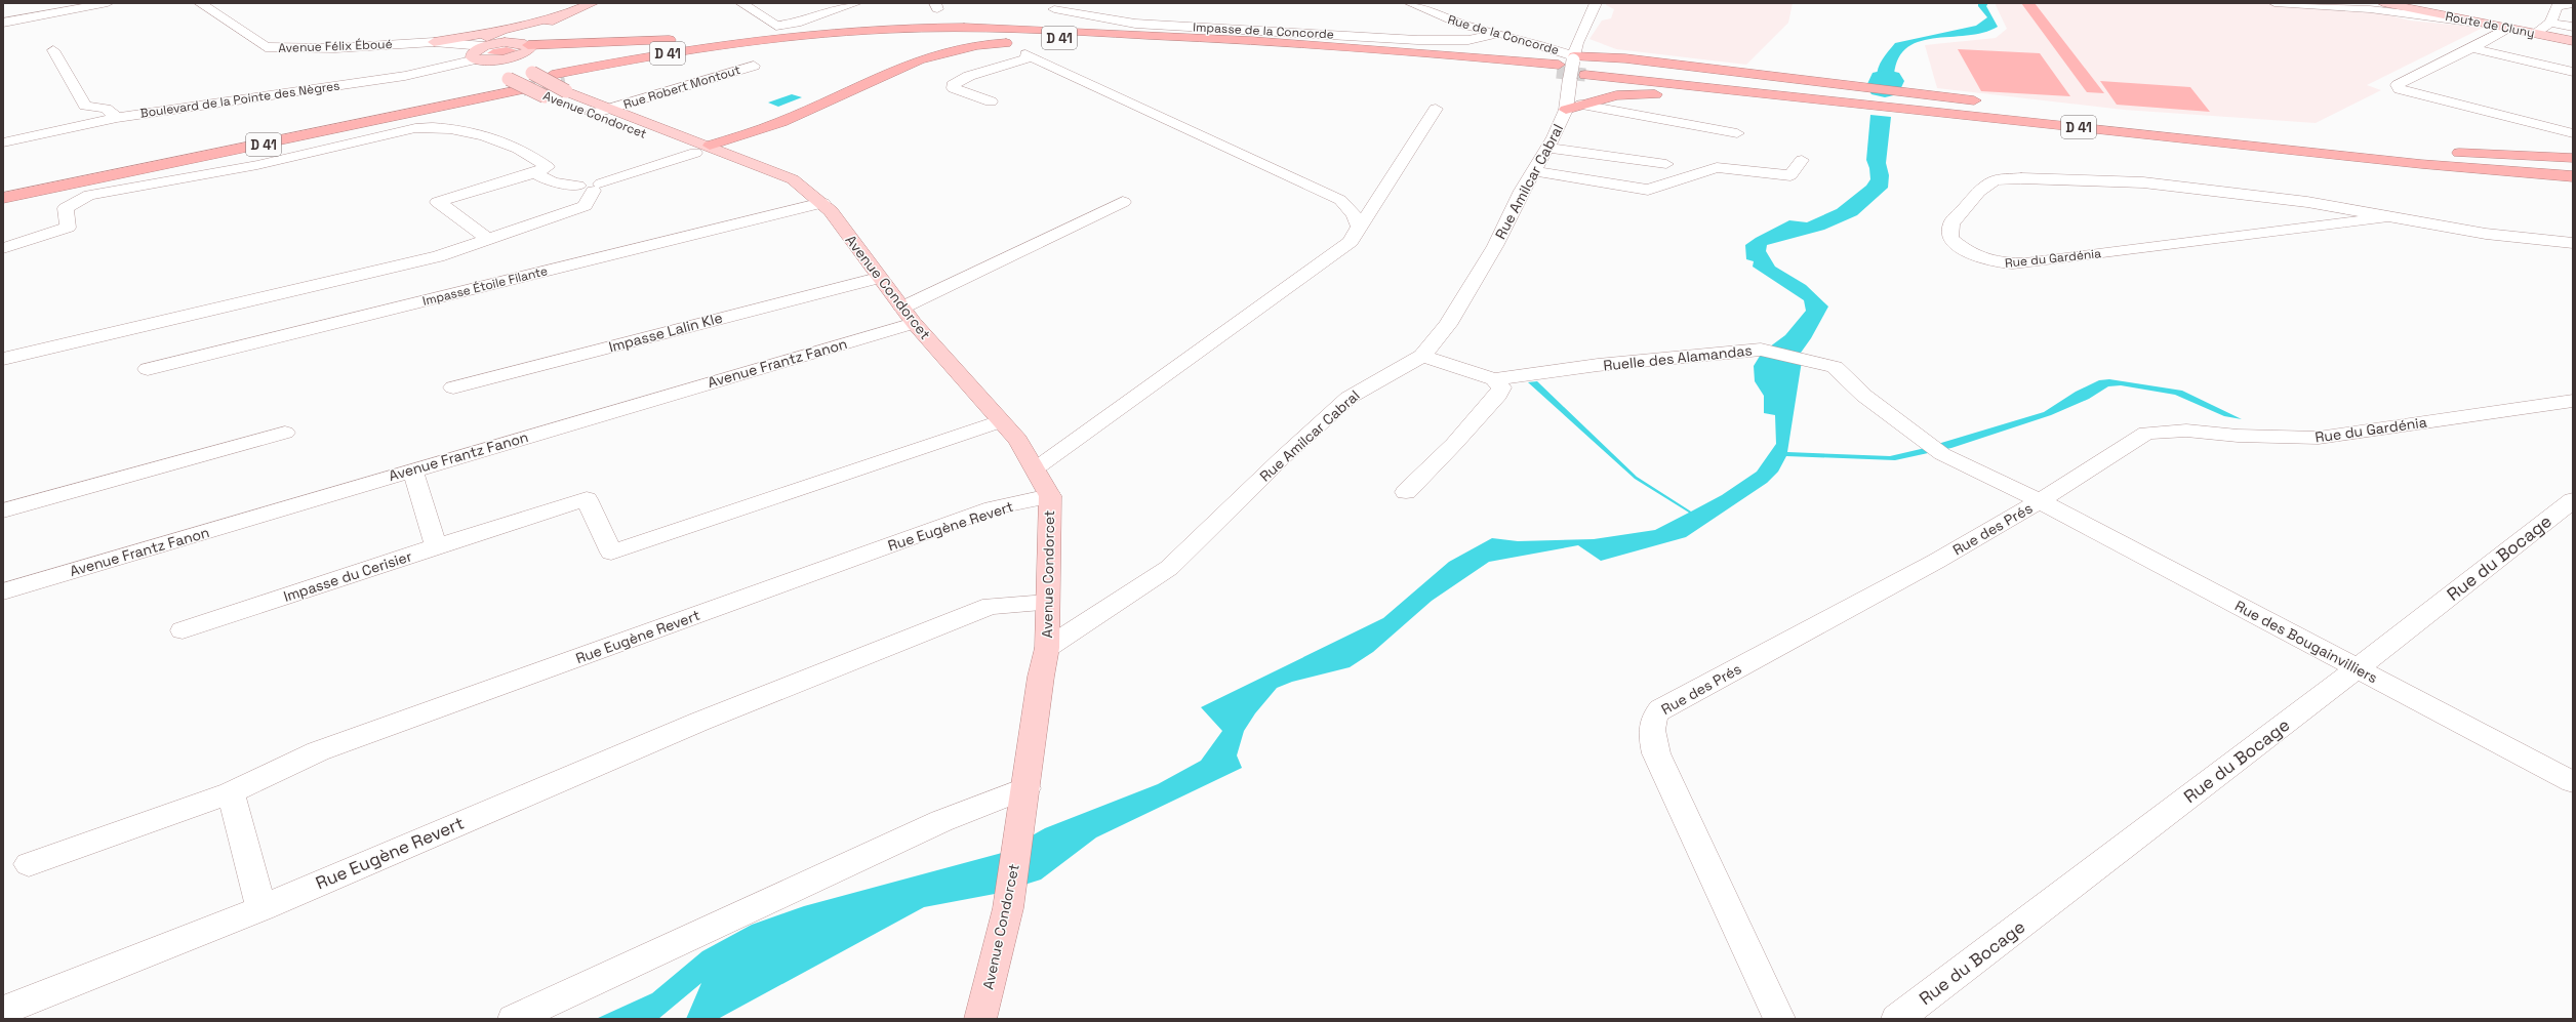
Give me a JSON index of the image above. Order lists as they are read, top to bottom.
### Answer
{
  "streets": {
    "highway": ["D 41"],
    "main road": ["Route de Cluny", "Avenue Condorcet"],
    "street": [
      "Impasse de la Concorde",
      "Rue de la Concorde",
      "Avenue Félix Éboué",
      "Rue Robert Montout",
      "Boulevard de la Pointe des Nègres",
      "Rue Amilcar Cabral",
      "Rue du Gardénia",
      "Impasse Étoile Filante",
      "Impasse Lalin Kle",
      "Ruelle des Alamandas",
      "Avenue Frantz Fanon",
      "Rue Eugène Revert",
      "Rue des Prés",
      "Rue du Bocage",
      "Impasse du Cerisier",
      "Rue des Bougainvilliers"
    ]
  },
  "crossings": [
    ["Impasse de la Concorde", "Rue de la Concorde"],
    ["Rue de la Concorde", "D 41"],
    ["Rue de la Concorde", "Rue Amilcar Cabral"],
    ["D 41", "Avenue Condorcet"],
    ["D 41", "Rue Amilcar Cabral"],
    ["Rue Robert Montout", "Avenue Condorcet"],
    ["Boulevard de la Pointe des Nègres", "Avenue Condorcet"],
    ["Avenue Condorcet", "Rue Amilcar Cabral"],
    ["Avenue Condorcet", "Impasse Étoile Filante"],
    ["Avenue Condorcet", "Impasse Lalin Kle"],
    ["Avenue Condorcet", "Avenue Frantz Fanon"],
    ["Avenue Condorcet", "Rue Eugène Revert"],
    ["Avenue Condorcet", "Impasse du Cerisier"],
    ["Rue Amilcar Cabral", "Ruelle des Alamandas"],
    ["Rue du Gardénia", "Ruelle des Alamandas"],
    ["Rue du Gardénia", "Rue des Prés"],
    ["Rue du Gardénia", "Rue des Bougainvilliers"],
    ["Ruelle des Alamandas", "Rue des Prés"],
    ["Ruelle des Alamandas", "Rue des Bougainvilliers"],
    ["Rue des Prés", "Rue des Bougainvilliers"],
    ["Rue du Bocage", "Rue des Bougainvilliers"]
  ]
}
